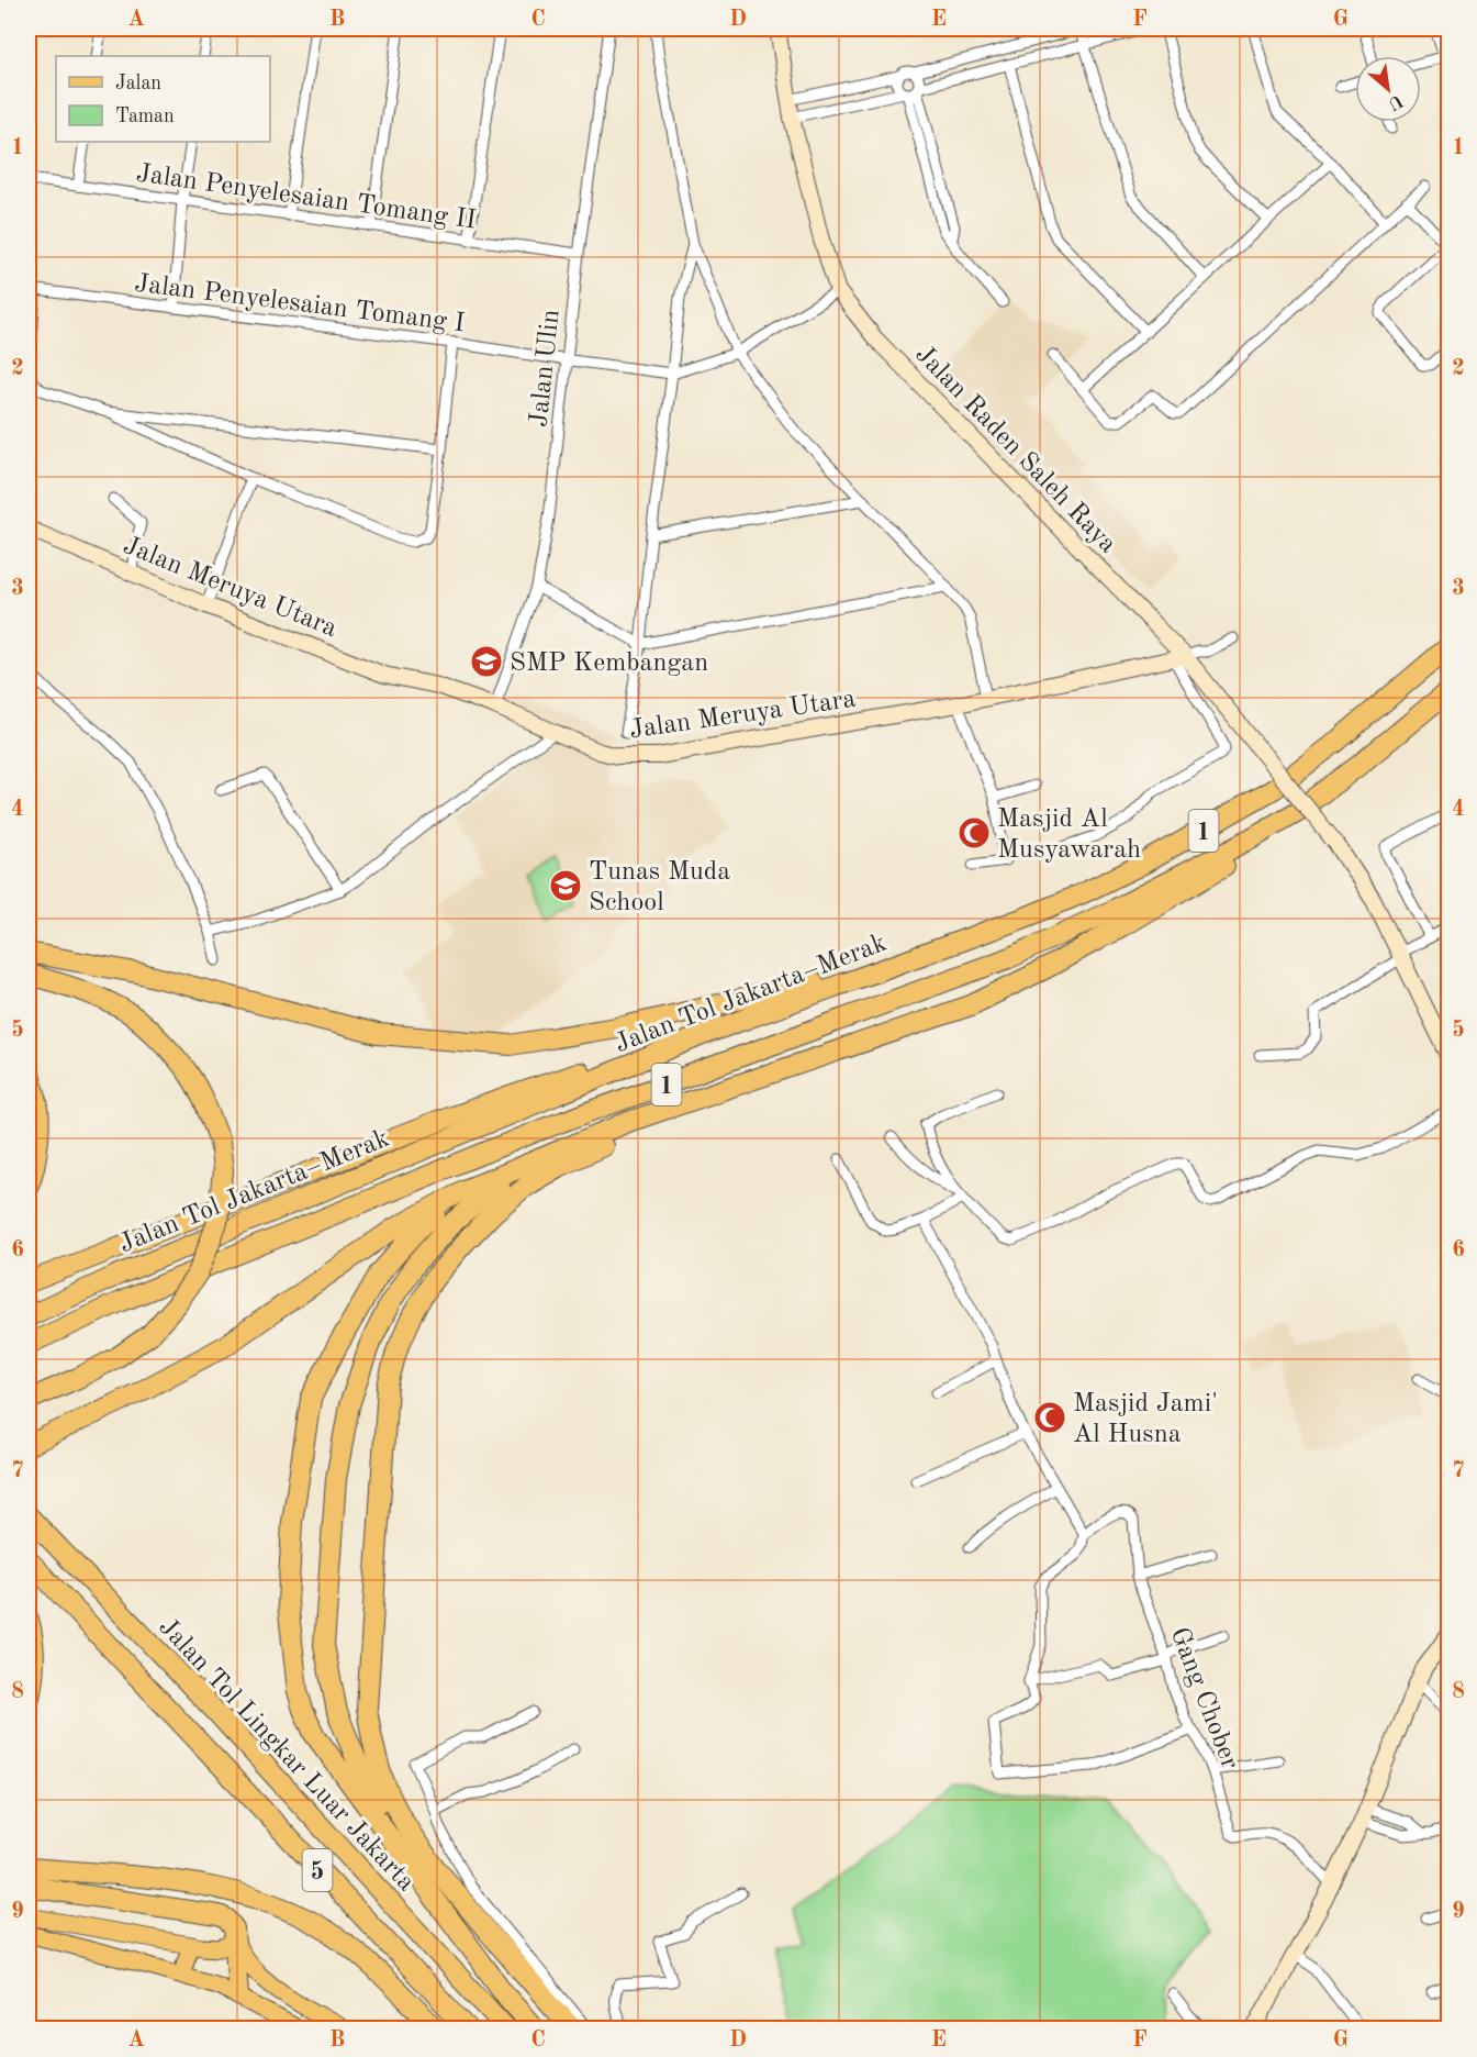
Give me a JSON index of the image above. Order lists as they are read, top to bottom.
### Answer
{
  "streets": {
    "highway": [
      "1",
      "Jalan Tol Jakarta–Merak",
      "Jalan Tol Lingkar Luar Jakarta",
      "5"
    ],
    "main road": ["Jalan Raden Saleh Raya", "Jalan Meruya Utara"],
    "street": [
      "Jalan Penyelesaian Tomang II",
      "Jalan Penyelesaian Tomang I",
      "Jalan Ulin",
      "Gang Chober"
    ]
  },
  "crossings": [
    ["Jalan Penyelesaian Tomang II", "Jalan Ulin"],
    ["Jalan Penyelesaian Tomang I", "Jalan Ulin"],
    ["Jalan Ulin", "Jalan Meruya Utara"],
    ["Jalan Raden Saleh Raya", "Jalan Meruya Utara"]
  ],
  "places": {
    "school or university": ["SMP Kembangan", "Tunas Muda School"],
    "mosque": ["Masjid Al Musyawarah", "Masjid Jami' Al Husna"]
  },
  "legend": ["Jalan", "Taman"],
  "north": "bottom right",
  "grid": {
    "columns": [
      "A",
      "B",
      "C",
      "D",
      "E",
      "F",
      "G"
    ],
    "rows": [
      "1",
      "2",
      "3",
      "4",
      "5",
      "6",
      "7",
      "8",
      "9"
    ]
  }
}
